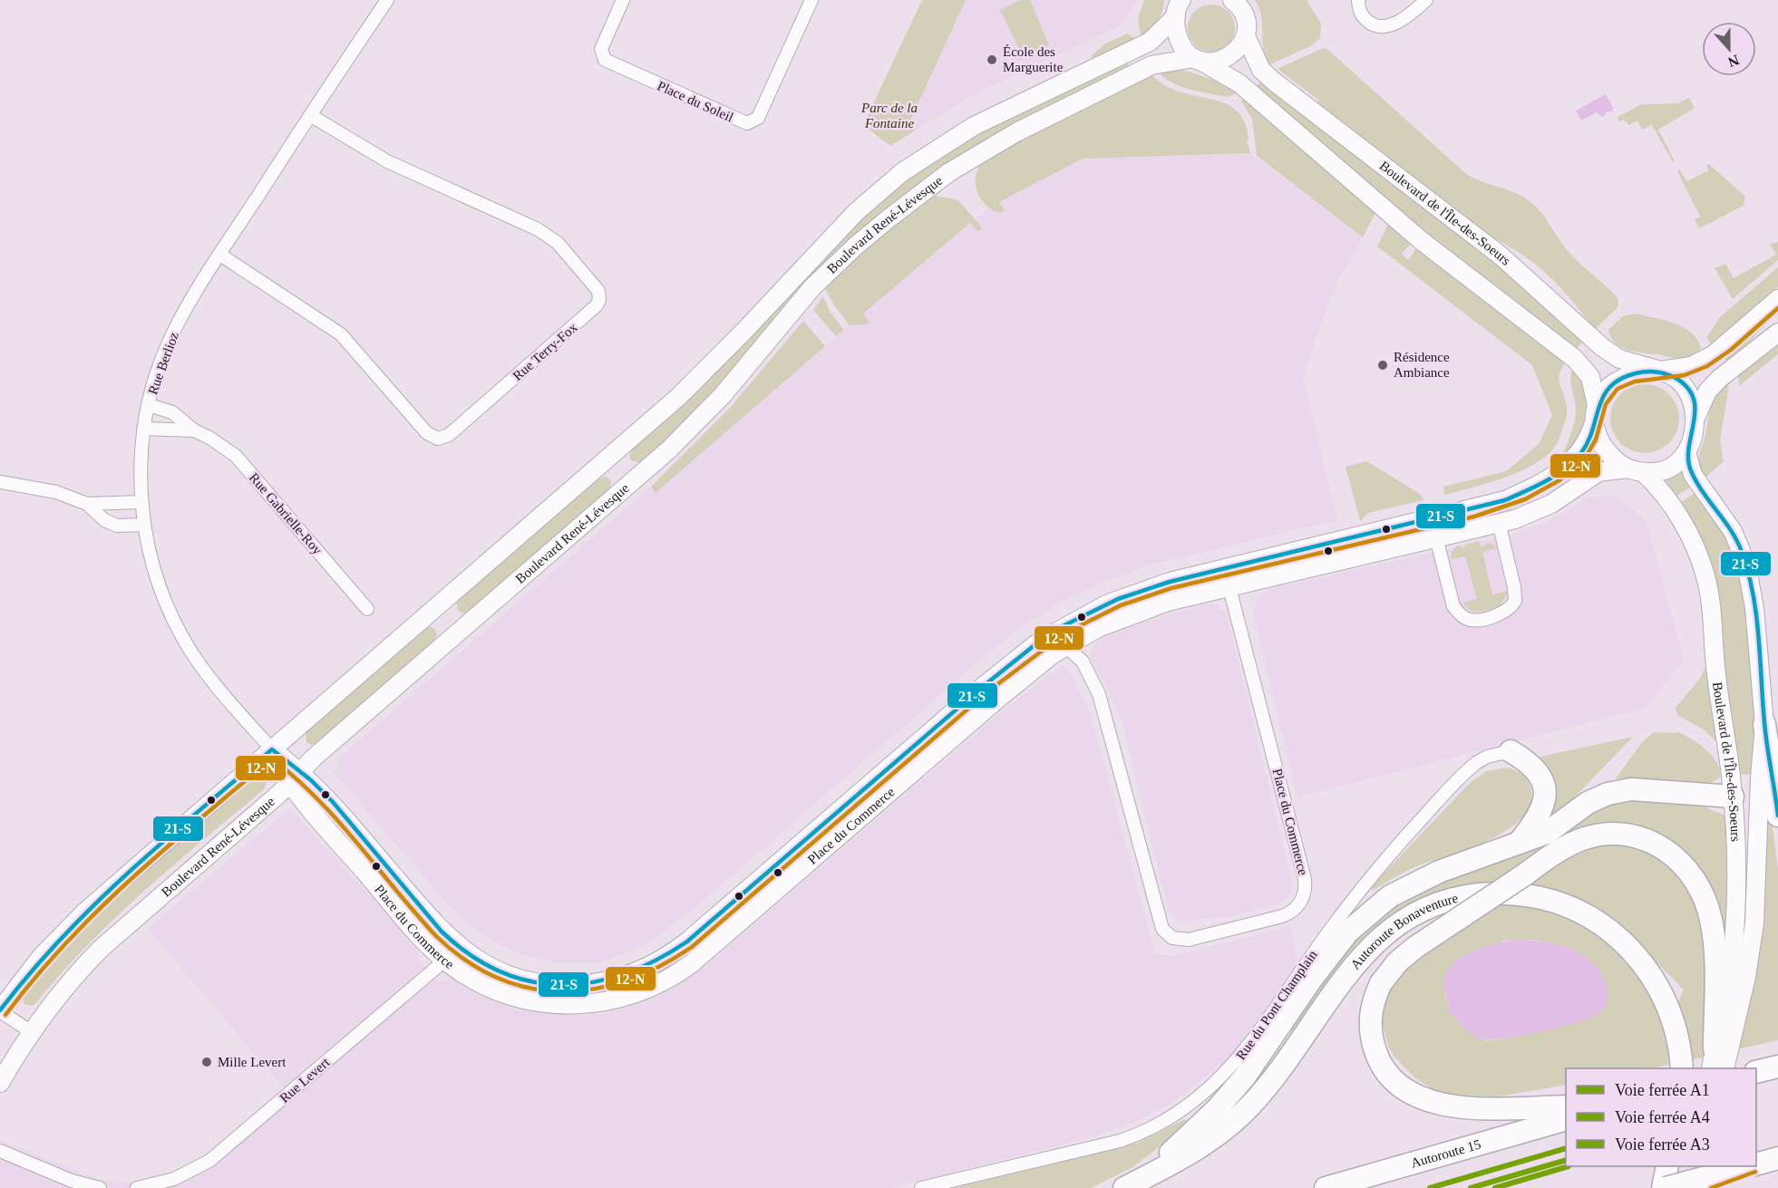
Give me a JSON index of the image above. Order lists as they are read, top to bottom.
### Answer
{
  "streets": {
    "highway": ["Autoroute Bonaventure", "Autoroute 15"],
    "street": [
      "Place du Soleil",
      "Boulevard de l'Île-des-Soeurs",
      "Boulevard René-Lévesque",
      "Rue Terry-Fox",
      "Rue Berlioz",
      "Rue Gabrielle-Roy",
      "Place du Commerce",
      "Rue du Pont Champlain",
      "Rue Levert"
    ]
  },
  "crossings": [
    ["Boulevard de l'Île-des-Soeurs", "Boulevard René-Lévesque"],
    ["Boulevard de l'Île-des-Soeurs", "Place du Commerce"],
    ["Boulevard René-Lévesque", "Rue Berlioz"],
    ["Boulevard René-Lévesque", "Place du Commerce"],
    ["Rue Terry-Fox", "Rue Berlioz"],
    ["Rue Berlioz", "Rue Gabrielle-Roy"],
    ["Rue Berlioz", "Place du Commerce"],
    ["Place du Commerce", "Rue Levert"]
  ],
  "parks": ["Parc de la Fontaine"],
  "places": ["École des Marguerite", "Résidence Ambiance", "Mille Levert"],
  "lines": [
    "transit line 12-N",
    "transit line 21-S",
    "rail line A1",
    "rail line A4",
    "rail line A3"
  ],
  "legend": ["Voie ferrée A1", "Voie ferrée A4", "Voie ferrée A3"],
  "north": "bottom"
}
